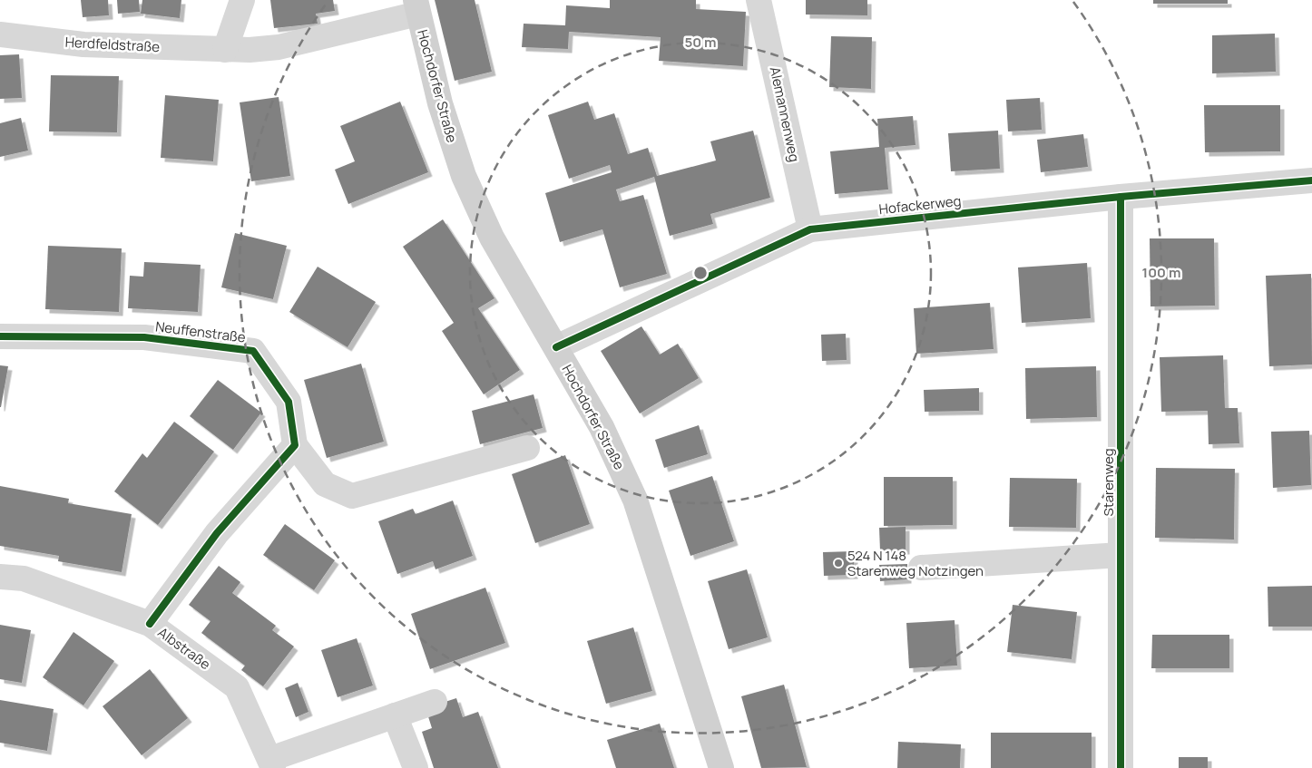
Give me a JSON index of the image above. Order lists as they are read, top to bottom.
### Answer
{
  "streets": {
    "main road": ["Hochdorfer Straße"],
    "street": [
      "Herdfeldstraße",
      "Alemannenweg",
      "Hofackerweg",
      "Neuffenstraße",
      "Starenweg",
      "Albstraße"
    ]
  },
  "crossings": [
    ["Herdfeldstraße", "Hochdorfer Straße"],
    ["Hochdorfer Straße", "Hofackerweg"],
    ["Alemannenweg", "Hofackerweg"],
    ["Hofackerweg", "Starenweg"]
  ],
  "places": ["524 N 148 Starenweg Notzingen"],
  "rings": ["50 m", "100 m"]
}
